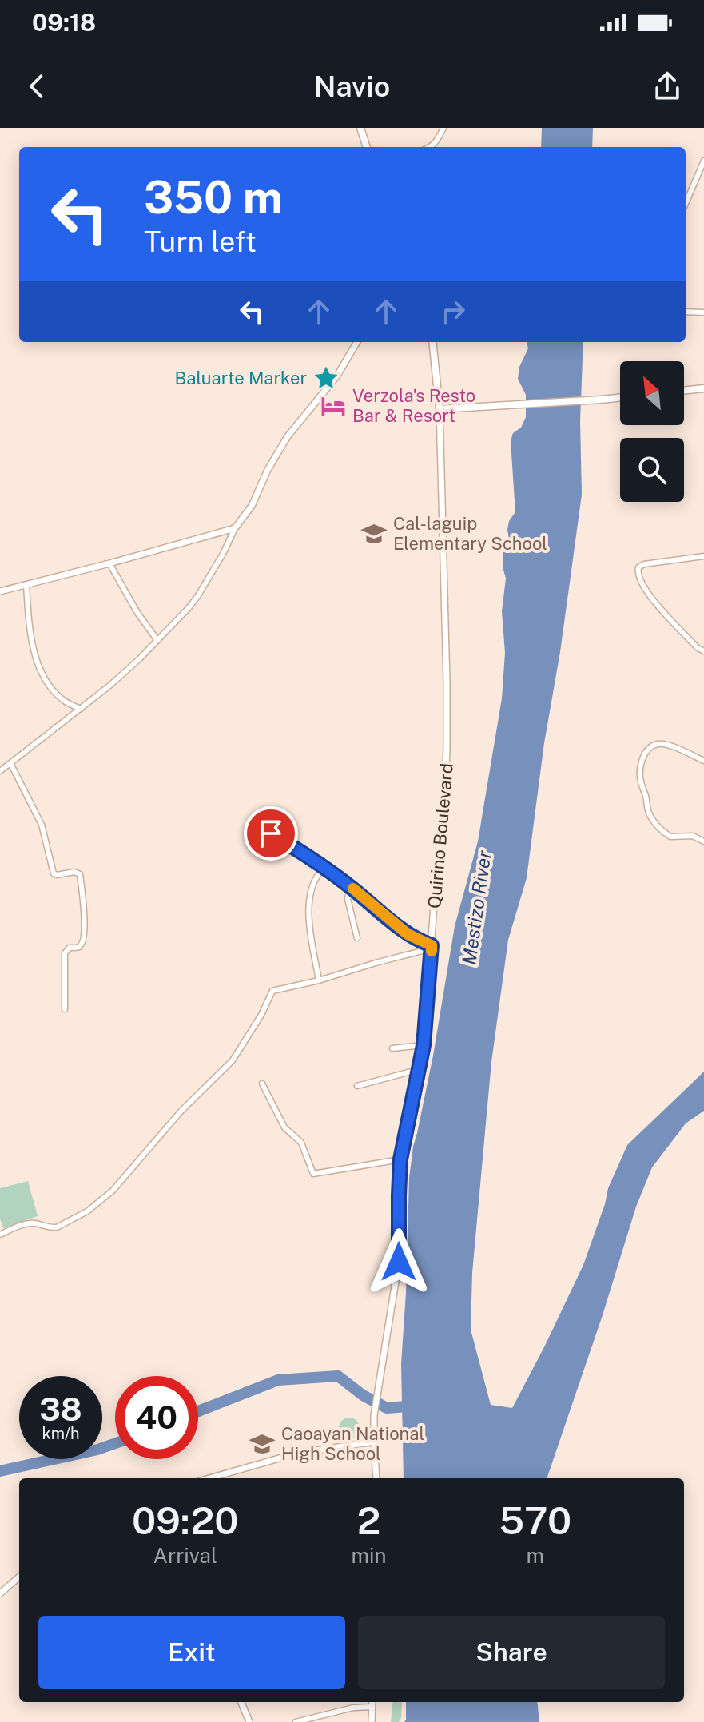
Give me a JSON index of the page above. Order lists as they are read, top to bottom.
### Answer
{
  "streets": {
    "main road": ["Quirino Boulevard"]
  },
  "water": ["Mestizo River"],
  "places": {
    "place": ["Baluarte Marker"],
    "hotel": ["Verzola's Resto Bar & Resort"],
    "school or university": ["Cal-laguip Elementary School", "Caoayan National High School"]
  },
  "north": "top left",
  "page": {
    "status": "09:18",
    "header": "Navio",
    "turn": ["350 m", "Turn left"],
    "speed": "38 km/h",
    "limit": "40",
    "eta": [
      "09:20",
      "Arrival",
      "2",
      "min",
      "570",
      "m"
    ],
    "buttons": ["Exit", "Share"]
  }
}
